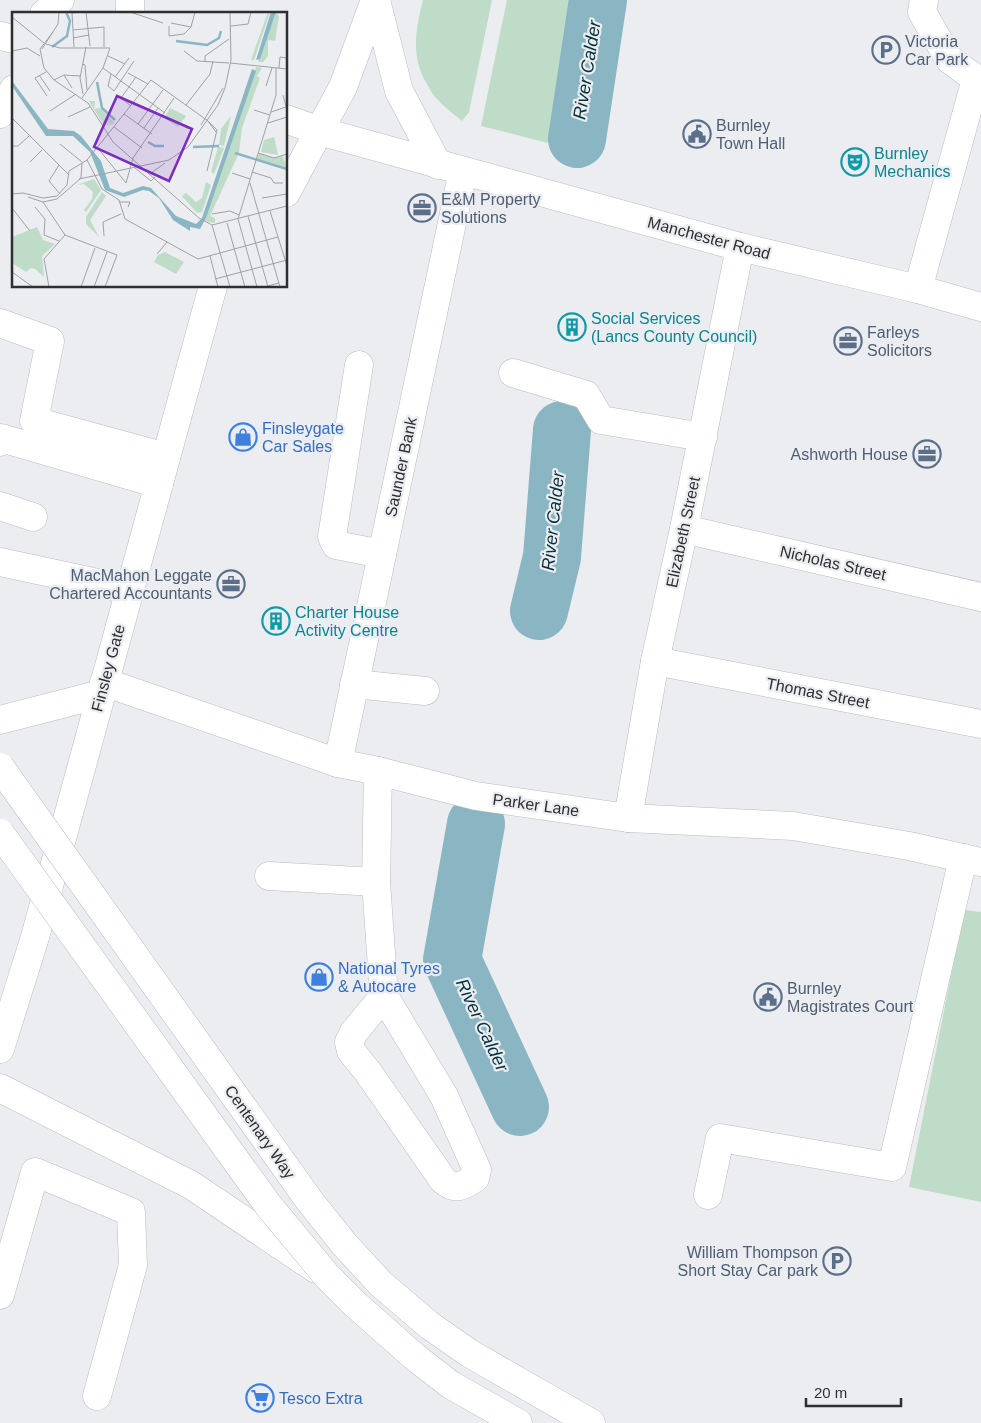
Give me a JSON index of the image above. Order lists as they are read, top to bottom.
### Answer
{
  "streets": {
    "street": [
      "Manchester Road",
      "Saunder Bank",
      "Elizabeth Street",
      "Nicholas Street",
      "Finsley Gate",
      "Thomas Street",
      "Parker Lane",
      "Centenary Way"
    ]
  },
  "crossings": [
    ["Manchester Road", "Saunder Bank"],
    ["Manchester Road", "Elizabeth Street"],
    ["Saunder Bank", "Parker Lane"],
    ["Elizabeth Street", "Nicholas Street"],
    ["Elizabeth Street", "Thomas Street"],
    ["Elizabeth Street", "Parker Lane"],
    ["Finsley Gate", "Parker Lane"]
  ],
  "water": ["River Calder"],
  "places": {
    "parking": ["Victoria Car Park", "William Thompson Short Stay Car park"],
    "public building": ["Burnley Town Hall", "Burnley Magistrates Court"],
    "theatre": ["Burnley Mechanics"],
    "office": [
      "E&M Property Solutions",
      "Farleys Solicitors",
      "Ashworth House",
      "MacMahon Leggate Chartered Accountants"
    ],
    "building": ["Social Services (Lancs County Council)", "Charter House Activity Centre"],
    "shop": ["Finsleygate Car Sales", "National Tyres & Autocare"],
    "supermarket": ["Tesco Extra"]
  },
  "scale_bar": "20 m"
}
